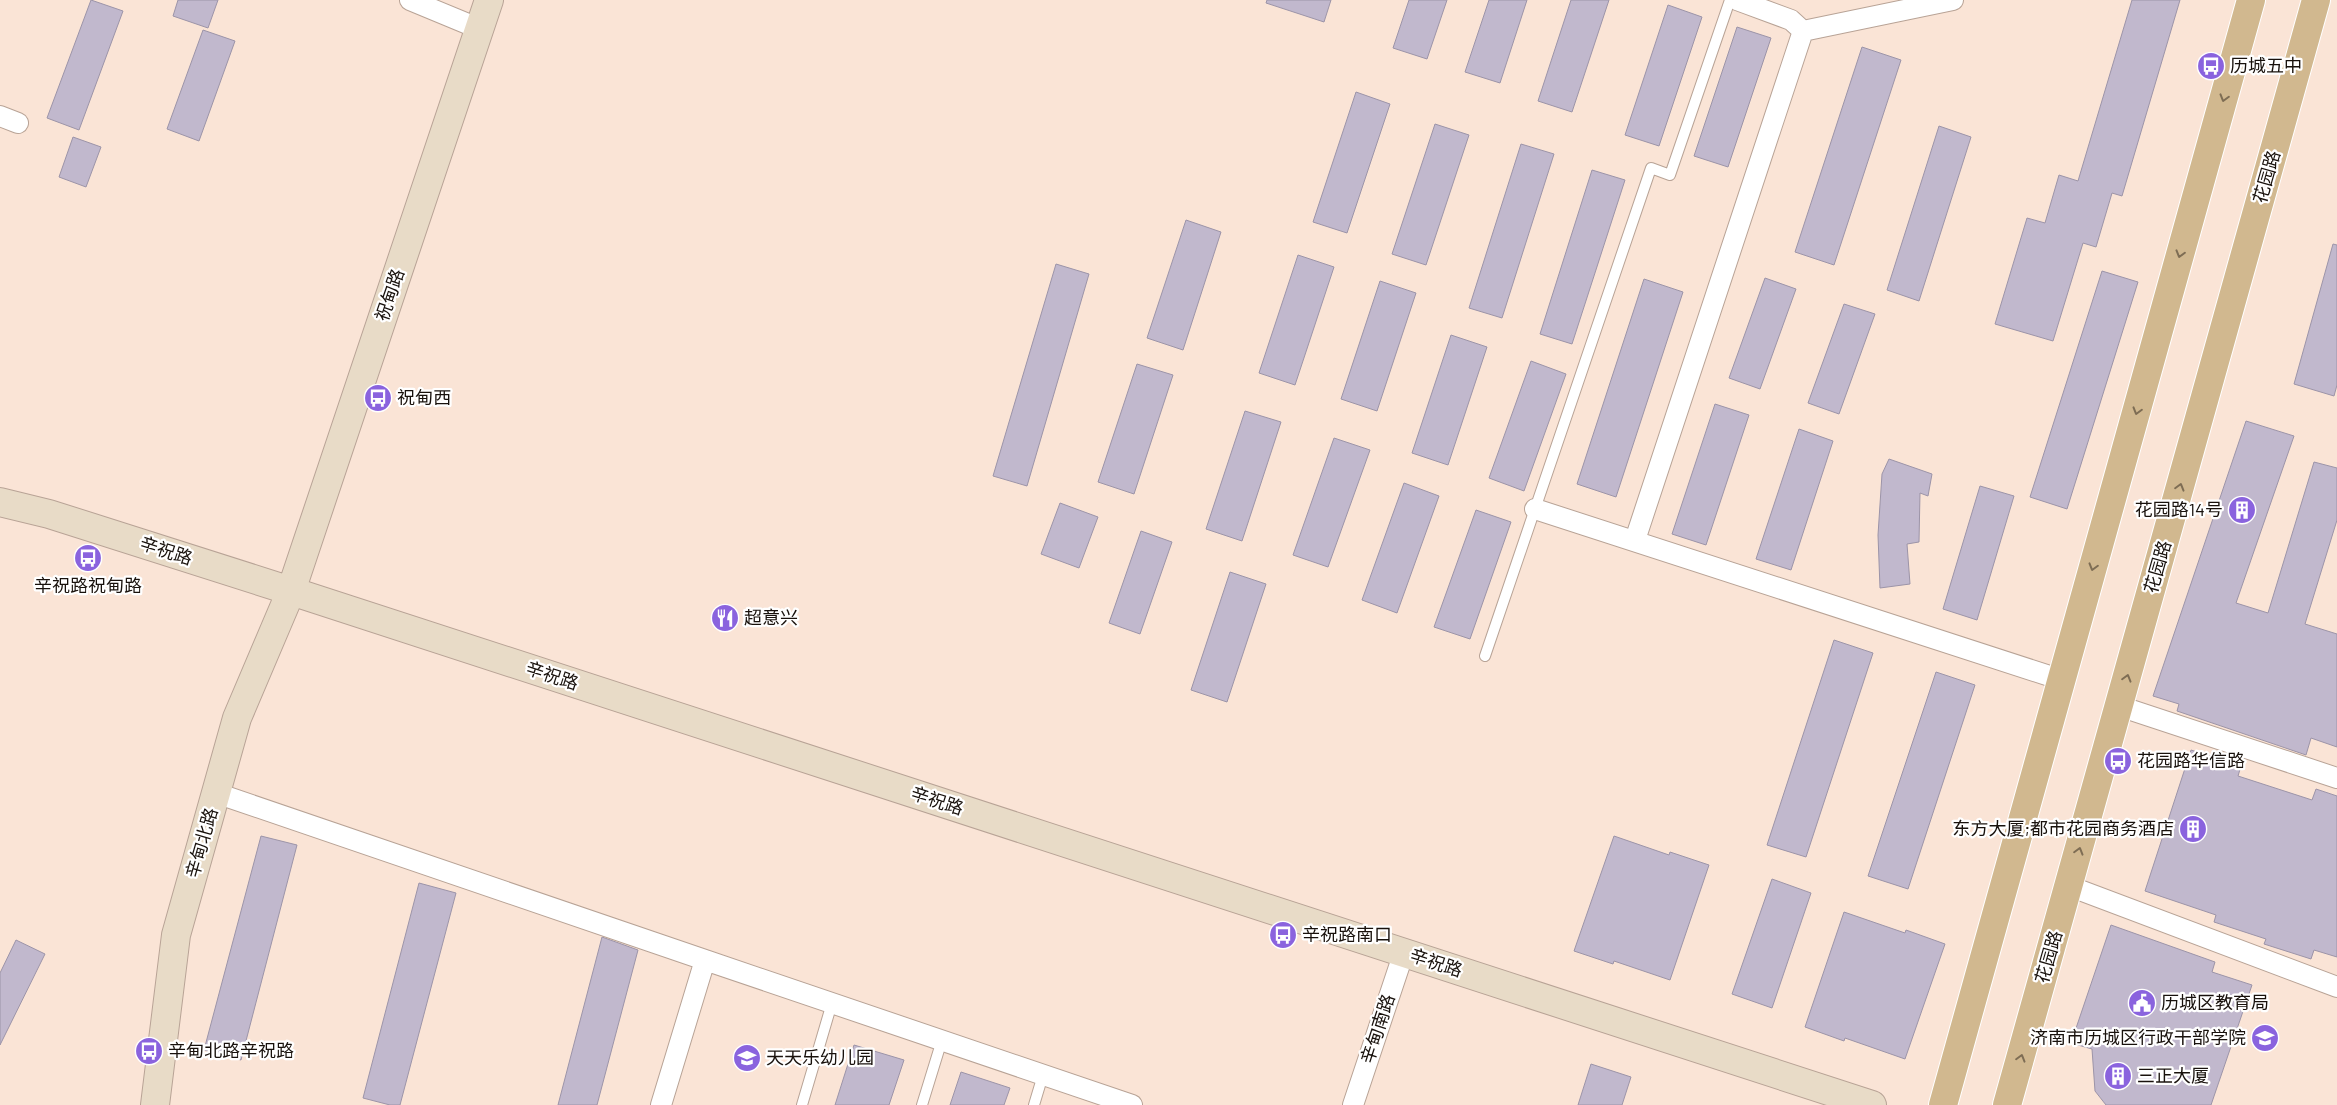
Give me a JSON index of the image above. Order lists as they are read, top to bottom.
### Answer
{
  "streets": {
    "main road": [
      "花园路",
      "祝甸路",
      "辛祝路",
      "辛甸北路"
    ],
    "street": ["辛甸南路"]
  },
  "crossings": [
    ["祝甸路", "辛祝路"],
    ["祝甸路", "辛甸北路"],
    ["辛祝路", "辛甸北路"],
    ["辛祝路", "辛甸南路"]
  ],
  "places": {
    "bus stop": [
      "历城五中",
      "祝甸西",
      "辛祝路祝甸路",
      "花园路华信路",
      "辛祝路南口",
      "辛甸北路辛祝路"
    ],
    "building": ["花园路14号", "东方大厦;都市花园商务酒店", "三正大厦"],
    "restaurant": ["超意兴"],
    "public building": ["历城区教育局"],
    "school or university": ["济南市历城区行政干部学院", "天天乐幼儿园"]
  }
}
